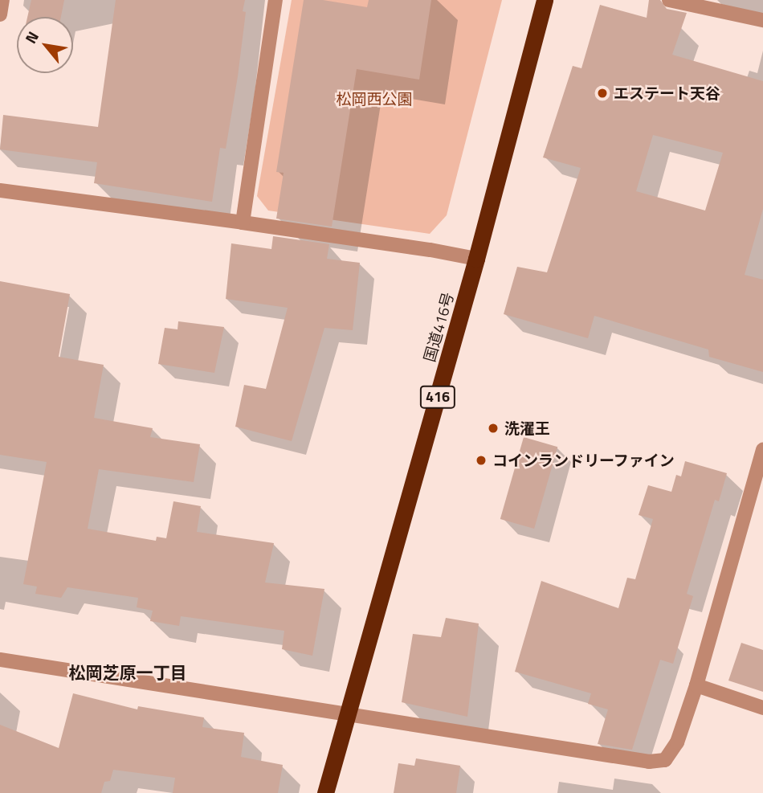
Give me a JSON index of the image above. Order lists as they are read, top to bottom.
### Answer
{
  "streets": {
    "highway": ["国道416号", "416"]
  },
  "districts": ["松岡芝原一丁目"],
  "parks": ["松岡西公園"],
  "places": ["エステート天谷", "洗濯王", "コインランドリーファイン"],
  "north": "top left"
}
